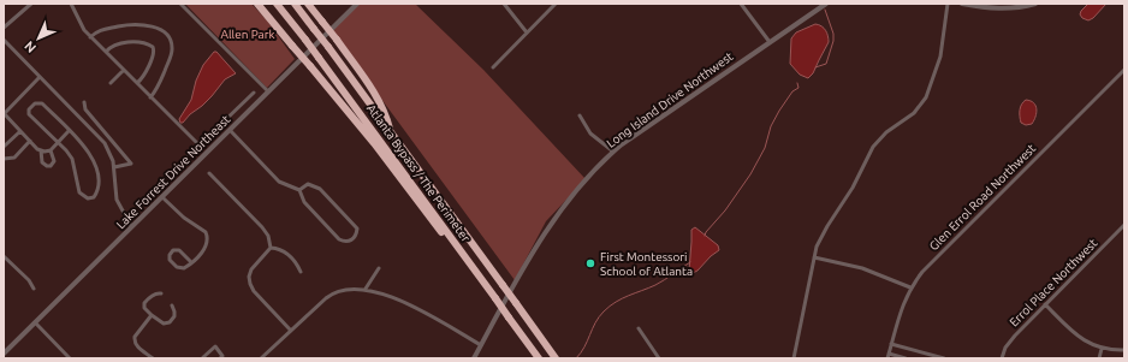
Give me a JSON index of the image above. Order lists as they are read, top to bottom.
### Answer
{
  "streets": {
    "highway": ["Atlanta Bypass / The Perimeter"],
    "street": [
      "Long Island Drive Northwest",
      "Lake Forrest Drive Northeast",
      "Glen Errol Road Northwest",
      "Errol Place Northwest"
    ]
  },
  "parks": ["Allen Park"],
  "places": ["First Montessori School of Atlanta"],
  "north": "bottom left"
}
